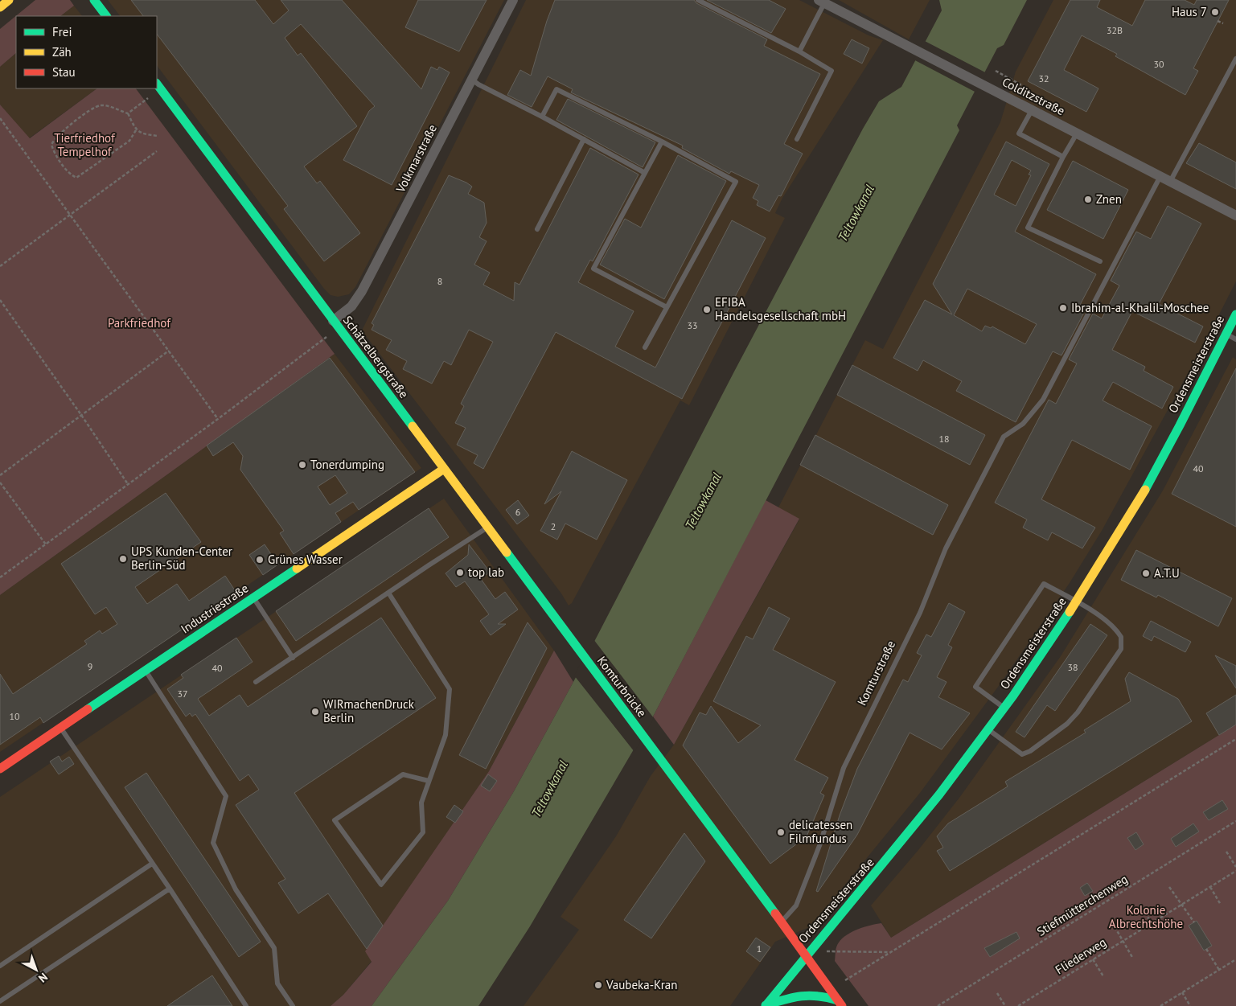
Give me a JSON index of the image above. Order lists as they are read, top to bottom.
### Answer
{
  "streets": {
    "street": [
      "Colditzstraße",
      "Volkmarstraße",
      "Schätzelbergstraße",
      "Ordensmeisterstraße",
      "Industriestraße",
      "Komturbrücke"
    ],
    "lane": ["Komturstraße"],
    "path": ["Stiefmütterchenweg", "Fliederweg"]
  },
  "crossings": [
    ["Colditzstraße", "Komturstraße"],
    ["Volkmarstraße", "Schätzelbergstraße"],
    ["Schätzelbergstraße", "Industriestraße"],
    ["Schätzelbergstraße", "Komturbrücke"],
    ["Komturstraße", "Komturbrücke"]
  ],
  "water": ["Teltowkanal"],
  "parks": ["Tierfriedhof Tempelhof", "Parkfriedhof", "Kolonie Albrechtshöhe"],
  "places": [
    "Haus 7",
    "Znen",
    "Ibrahim-al-Khalil-Moschee",
    "EFIBA Handelsgesellschaft mbH",
    "Tonerdumping",
    "UPS Kunden-Center Berlin-Süd",
    "Grünes Wasser",
    "top lab",
    "A.T.U",
    "WIRmachenDruck Berlin",
    "delicatessen Filmfundus",
    "Vaubeka-Kran"
  ],
  "house_numbers": [
    "32B",
    "30",
    "32",
    "8",
    "33",
    "18",
    "40",
    "6",
    "2",
    "9",
    "38",
    "40",
    "37",
    "10",
    "1"
  ],
  "legend": ["Frei", "Zäh", "Stau"],
  "north": "bottom right"
}
